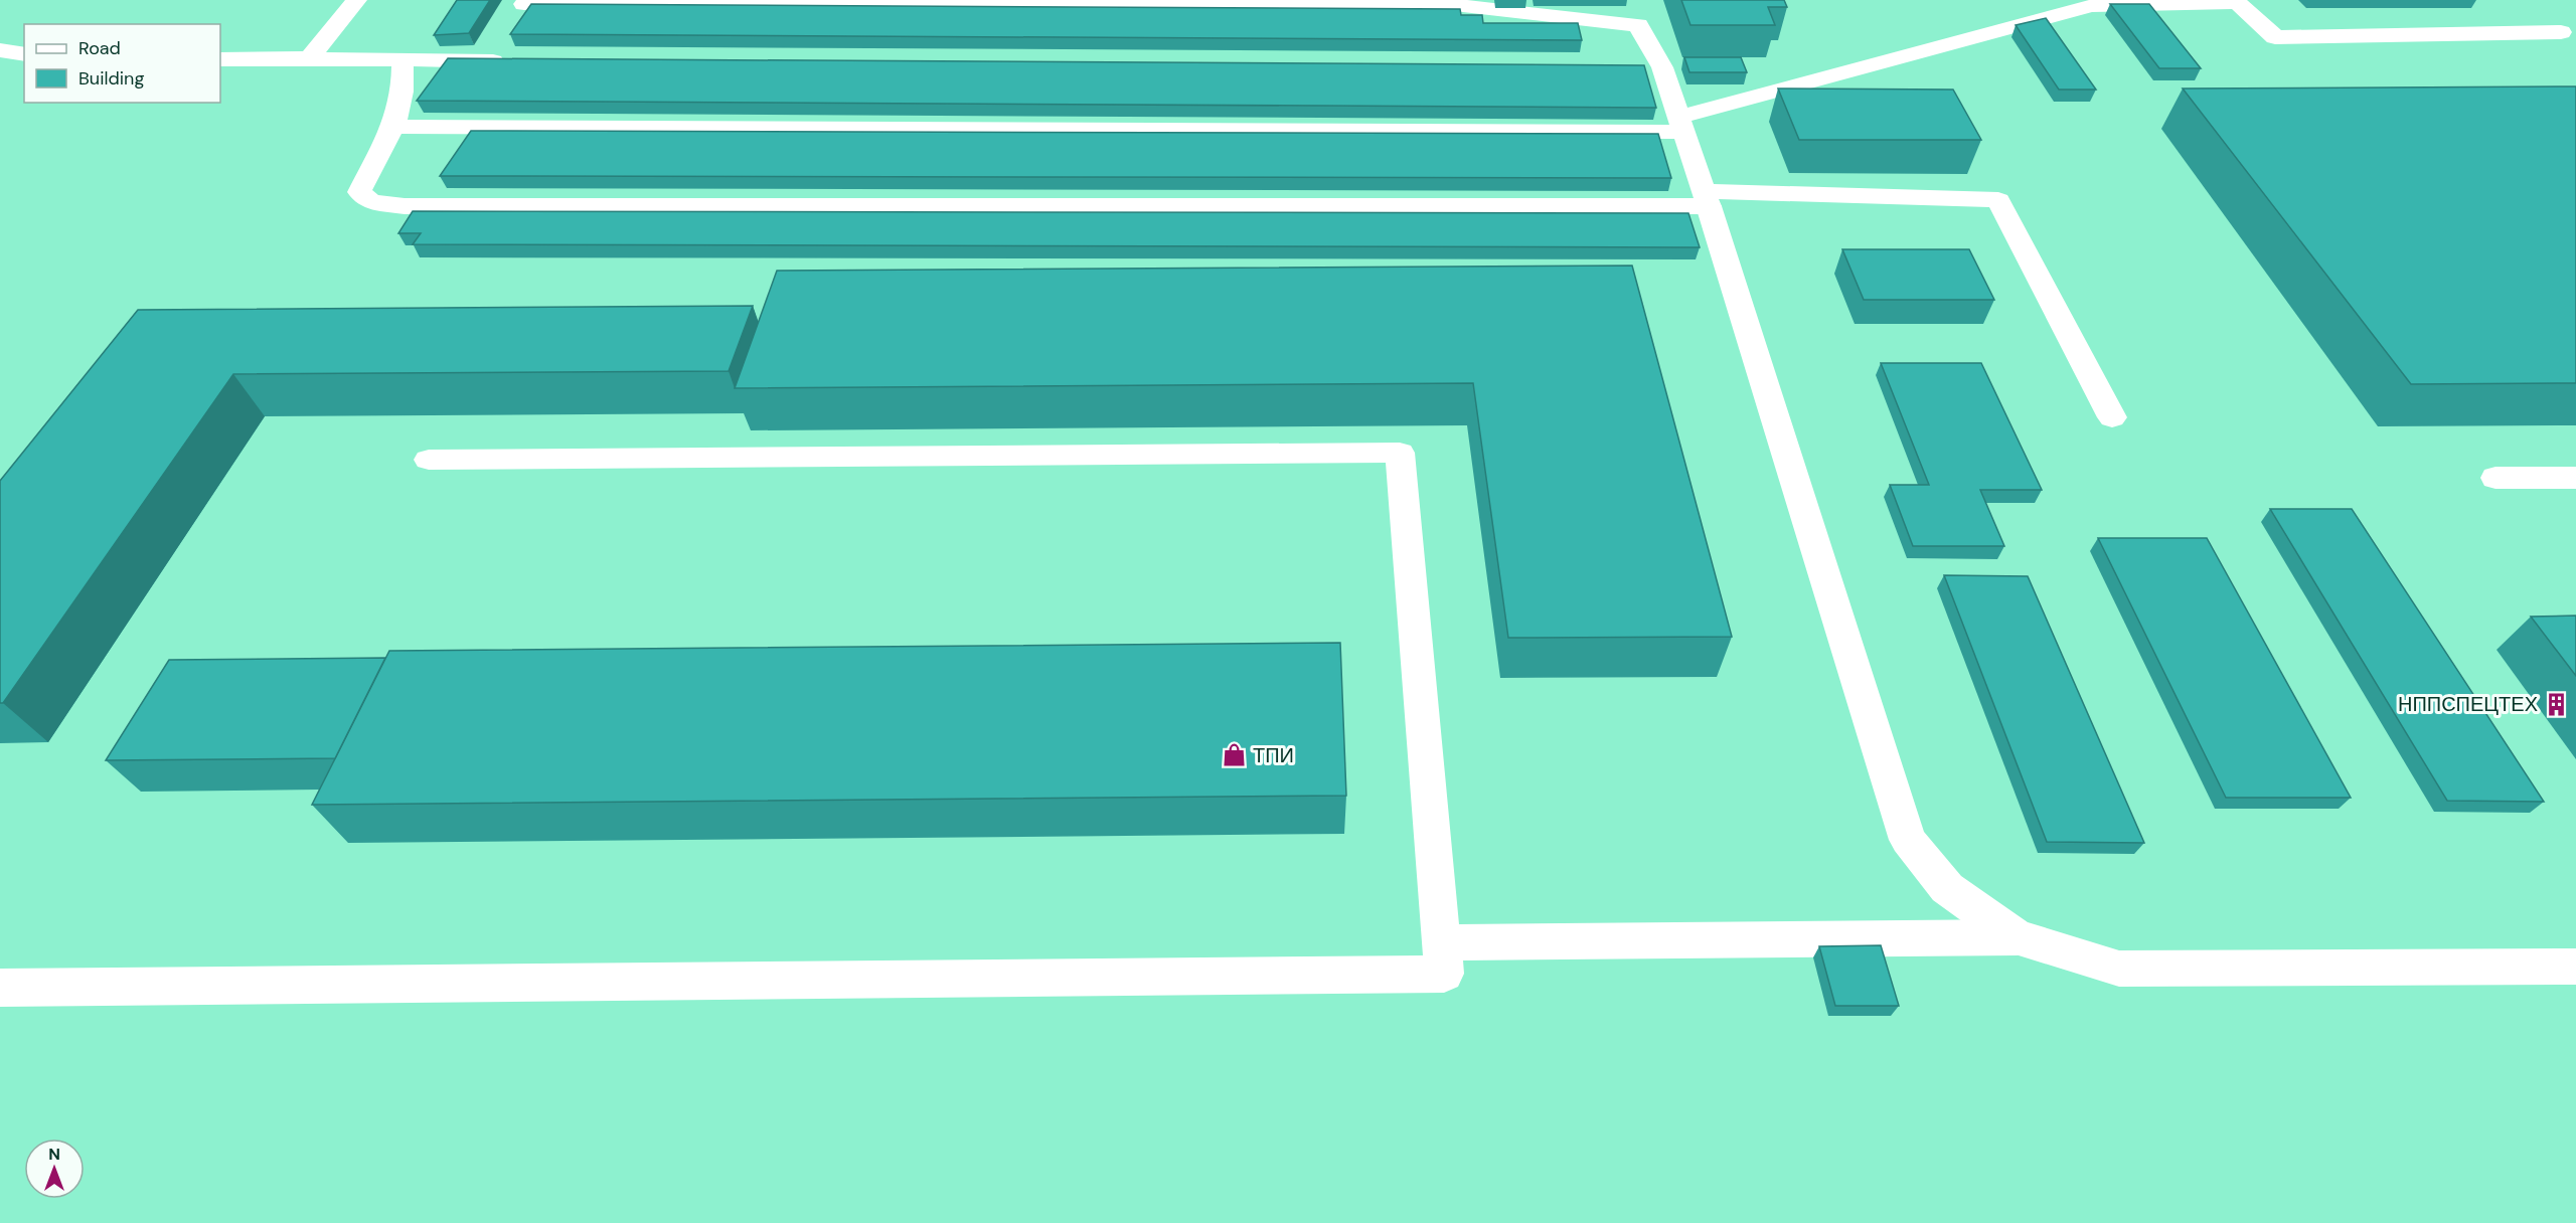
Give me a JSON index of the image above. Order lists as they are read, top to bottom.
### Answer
{
  "places": {
    "building": ["НППСПЕЦТЕХ"],
    "shop": ["ТПИ"]
  },
  "legend": ["Road", "Building"],
  "north": "top"
}
